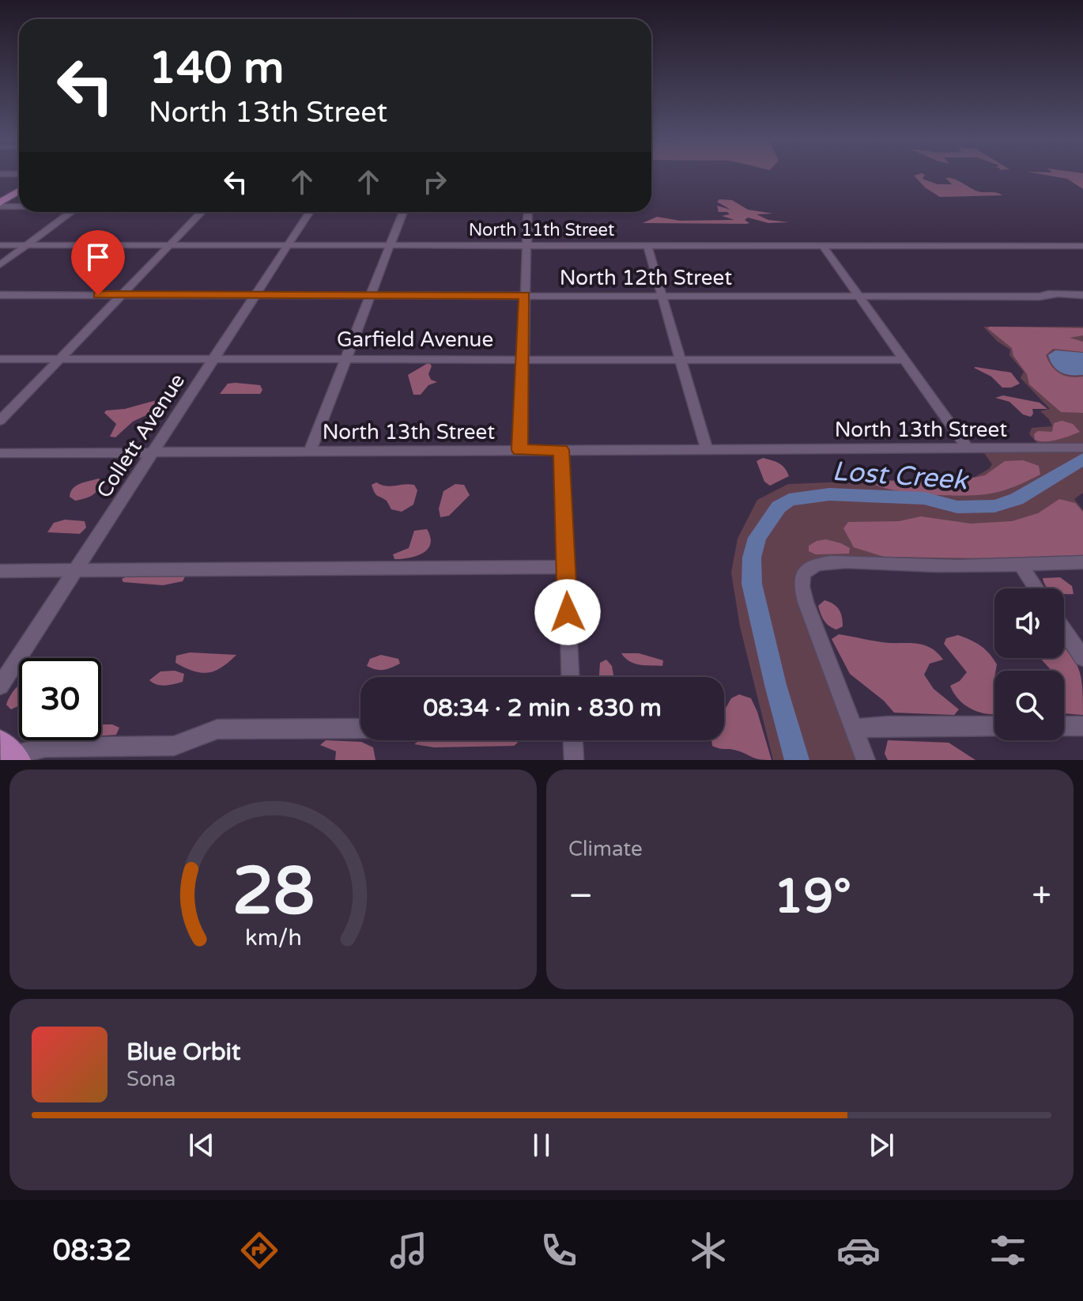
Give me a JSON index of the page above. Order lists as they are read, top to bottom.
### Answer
{
  "streets": {
    "street": [
      "North 11th Street",
      "North 12th Street",
      "Garfield Avenue",
      "North 13th Street",
      "Collett Avenue"
    ]
  },
  "crossings": [
    ["North 11th Street", "Collett Avenue"],
    ["North 12th Street", "Collett Avenue"],
    ["Garfield Avenue", "Collett Avenue"],
    ["North 13th Street", "Collett Avenue"]
  ],
  "water": ["Lost Creek"],
  "page": {
    "turn": ["140 m", "North 13th Street"],
    "limit": "30",
    "trip": "08:34 · 2 min · 830 m",
    "tile": "Climate",
    "heat": ["−", "19°", "+"],
    "song": ["Blue Orbit", "Sona"],
    "tabs": "08:32",
    "gauge": ["28", "km/h"]
  }
}
